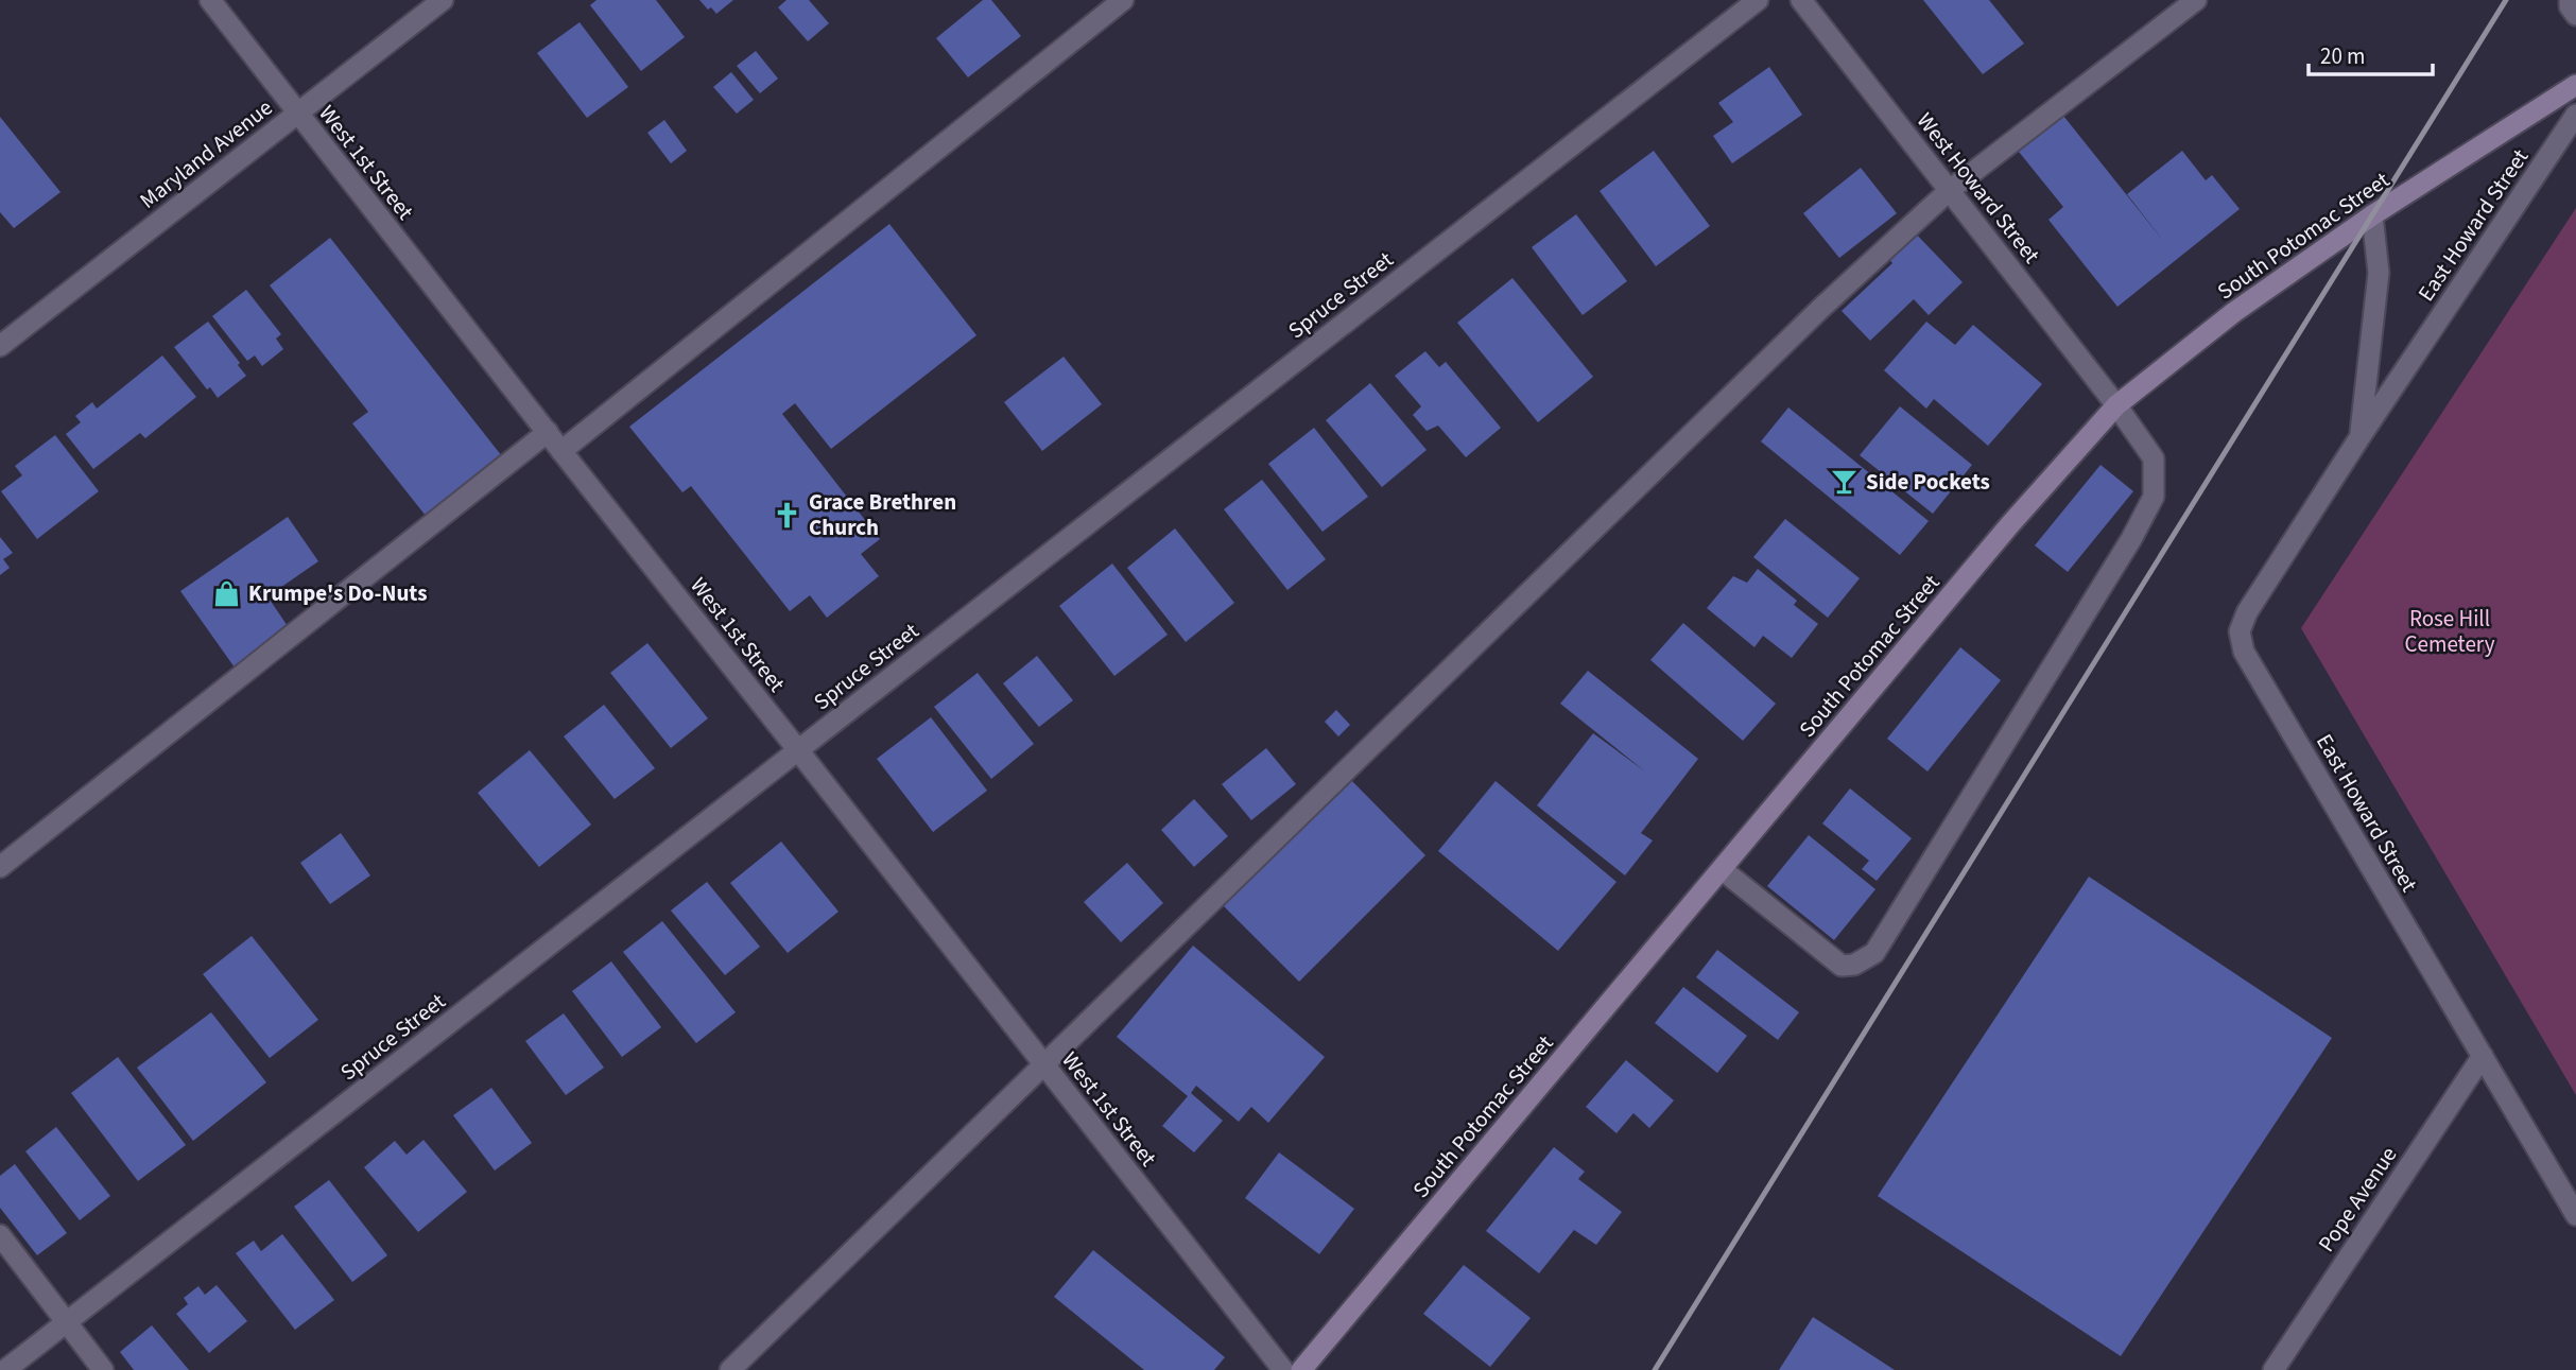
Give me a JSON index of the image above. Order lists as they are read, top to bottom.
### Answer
{
  "streets": {
    "main road": ["South Potomac Street"],
    "street": [
      "Maryland Avenue",
      "West 1st Street",
      "West Howard Street",
      "East Howard Street",
      "Spruce Street",
      "Pope Avenue"
    ]
  },
  "crossings": [
    ["Maryland Avenue", "West 1st Street"],
    ["West 1st Street", "Spruce Street"],
    ["West Howard Street", "South Potomac Street"],
    ["East Howard Street", "South Potomac Street"],
    ["East Howard Street", "Pope Avenue"]
  ],
  "parks": ["Rose Hill Cemetery"],
  "places": {
    "bar": ["Side Pockets"],
    "church": ["Grace Brethren Church"],
    "shop": ["Krumpe's Do-Nuts"]
  },
  "scale_bar": "20 m"
}
